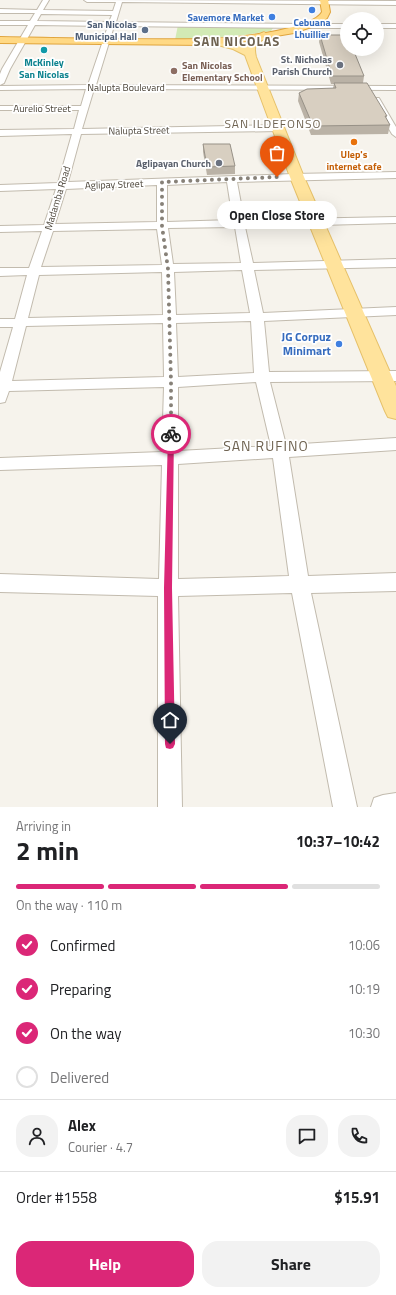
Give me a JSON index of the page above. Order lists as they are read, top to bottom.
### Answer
{
  "streets": {
    "street": [
      "Nalupta Boulevard",
      "Aurelio Street",
      "Nalupta Street",
      "Aglipay Street",
      "Madamba Road"
    ]
  },
  "crossings": [
    ["Nalupta Boulevard", "Madamba Road"],
    ["Aurelio Street", "Madamba Road"],
    ["Nalupta Street", "Madamba Road"],
    ["Aglipay Street", "Madamba Road"]
  ],
  "districts": ["SAN NICOLAS", "SAN ILDEFONSO", "SAN RUFINO"],
  "places": [
    "Cebuana Lhuillier",
    "Savemore Market",
    "San Nicolas Municipal Hall",
    "McKinley San Nicolas",
    "St. Nicholas Parish Church",
    "San Nicolas Elementary School",
    "Ulep's internet cafe",
    "Aglipayan Church",
    "Open Close Store",
    "JG Corpuz Minimart"
  ],
  "page": {
    "bubble": "Open Close Store",
    "heading": ["2 min", "Arriving in", "10:37–10:42"],
    "panel": [
      "Alex",
      "Courier · 4.7",
      "Order #1558",
      "$15.91"
    ],
    "bar": "On the way · 110 m",
    "list": [
      ["Confirmed", "10:06"],
      ["Preparing", "10:19"],
      ["On the way", "10:30"],
      "Delivered"
    ],
    "buttons": ["Help", "Share"]
  }
}
